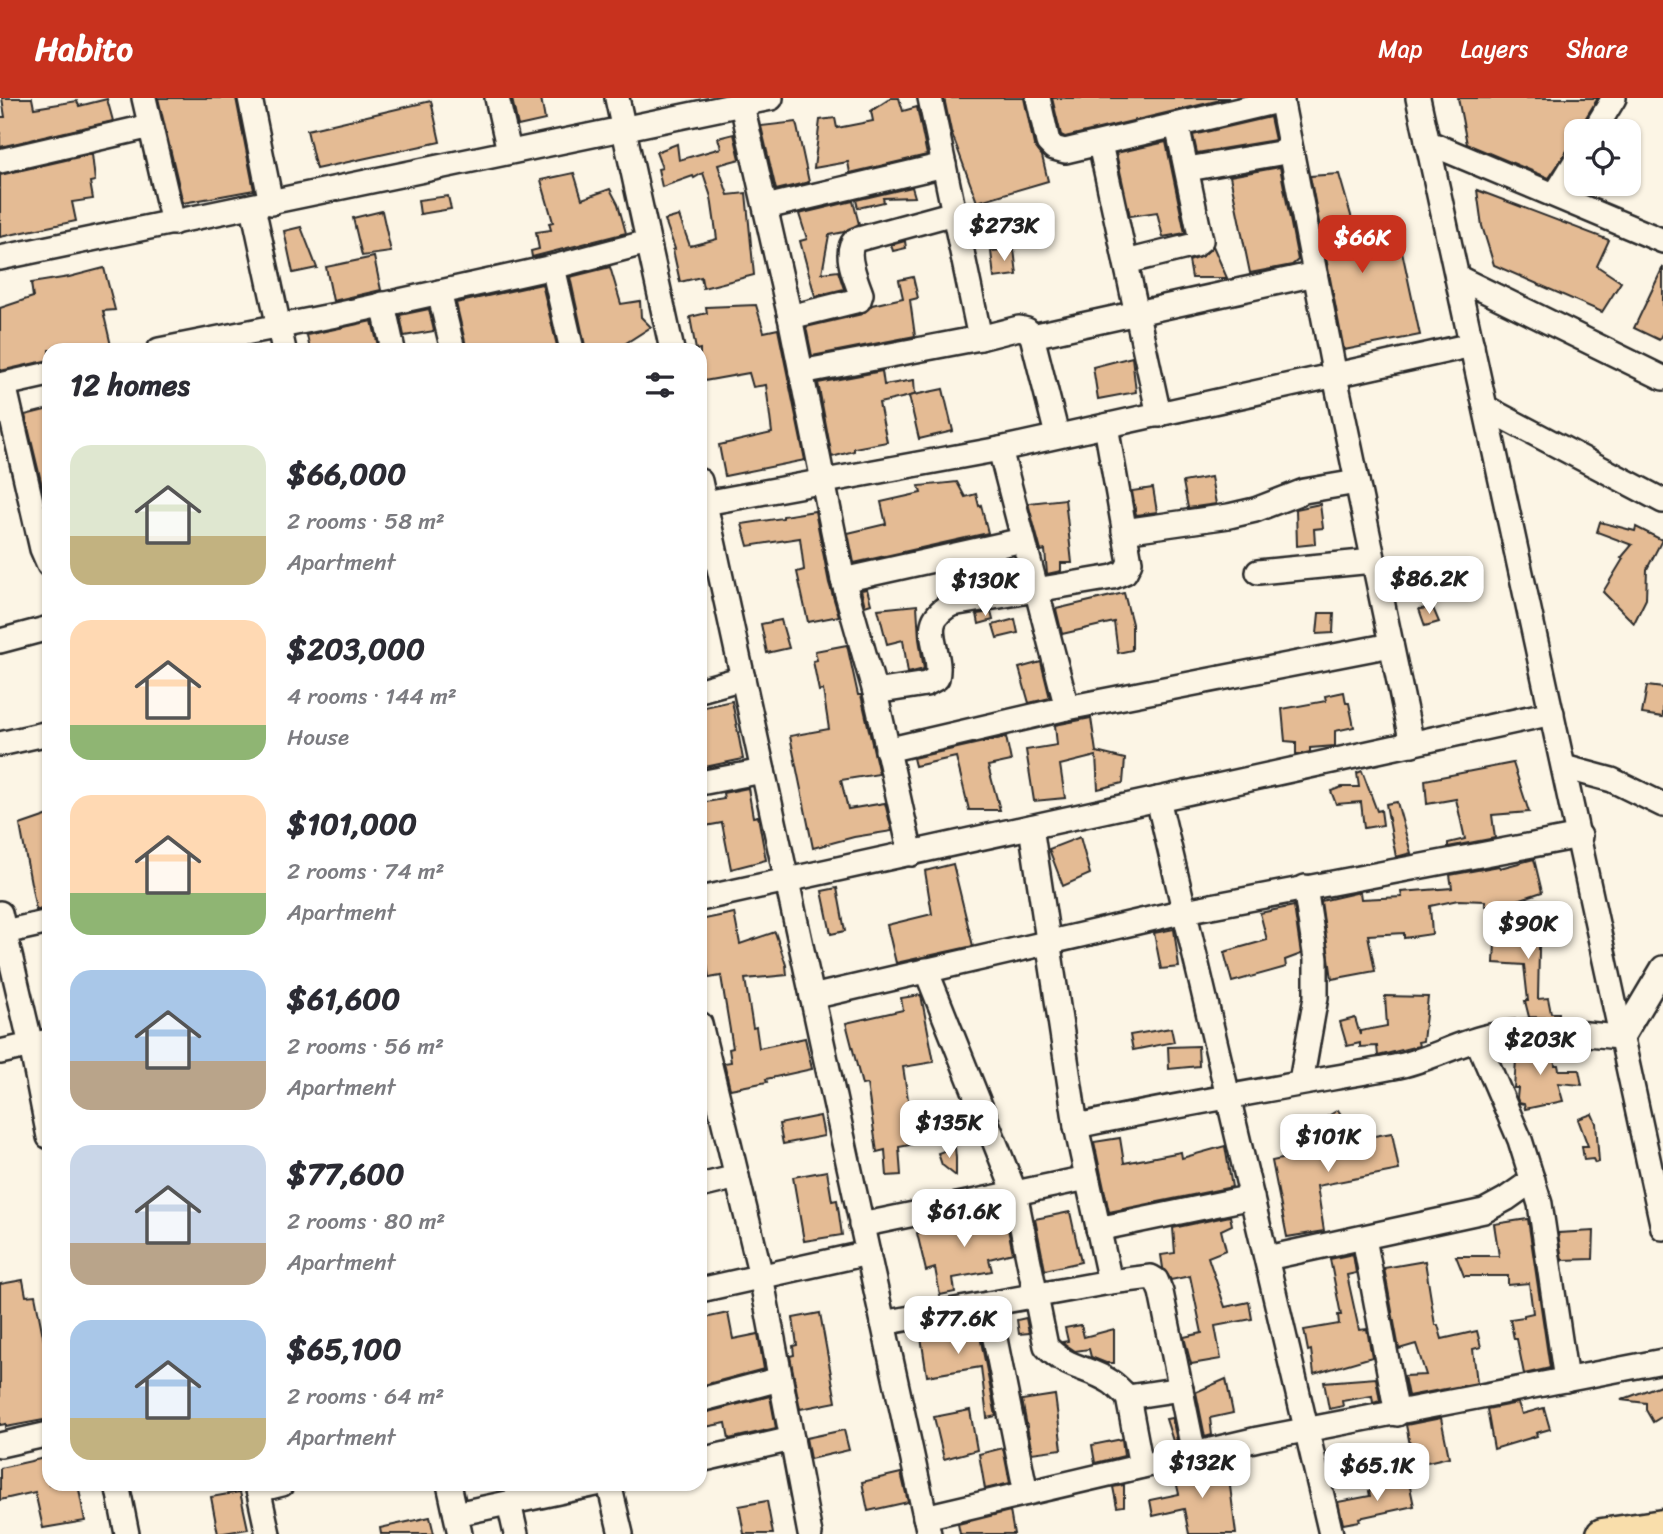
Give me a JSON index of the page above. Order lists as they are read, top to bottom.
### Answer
{
  "page": {
    "header": "Habito",
    "nav": ["Map", "Layers", "Share"],
    "price": [
      "$273K",
      "$66K",
      "$86.2K",
      "$130K",
      "$90K",
      "$203K",
      "$135K",
      "$101K",
      "$61.6K",
      "$77.6K",
      "$132K",
      "$65.1K"
    ],
    "heading": "12 homes",
    "list": [
      {
        "name": "$66,000",
        "note": "2 rooms · 58 m² · Apartment"
      },
      {
        "name": "$203,000",
        "note": "4 rooms · 144 m² · House"
      },
      {
        "name": "$101,000",
        "note": "2 rooms · 74 m² · Apartment"
      },
      {
        "name": "$61,600",
        "note": "2 rooms · 56 m² · Apartment"
      },
      {
        "name": "$77,600",
        "note": "2 rooms · 80 m² · Apartment"
      },
      {
        "name": "$65,100",
        "note": "2 rooms · 64 m² · Apartment"
      }
    ]
  }
}
